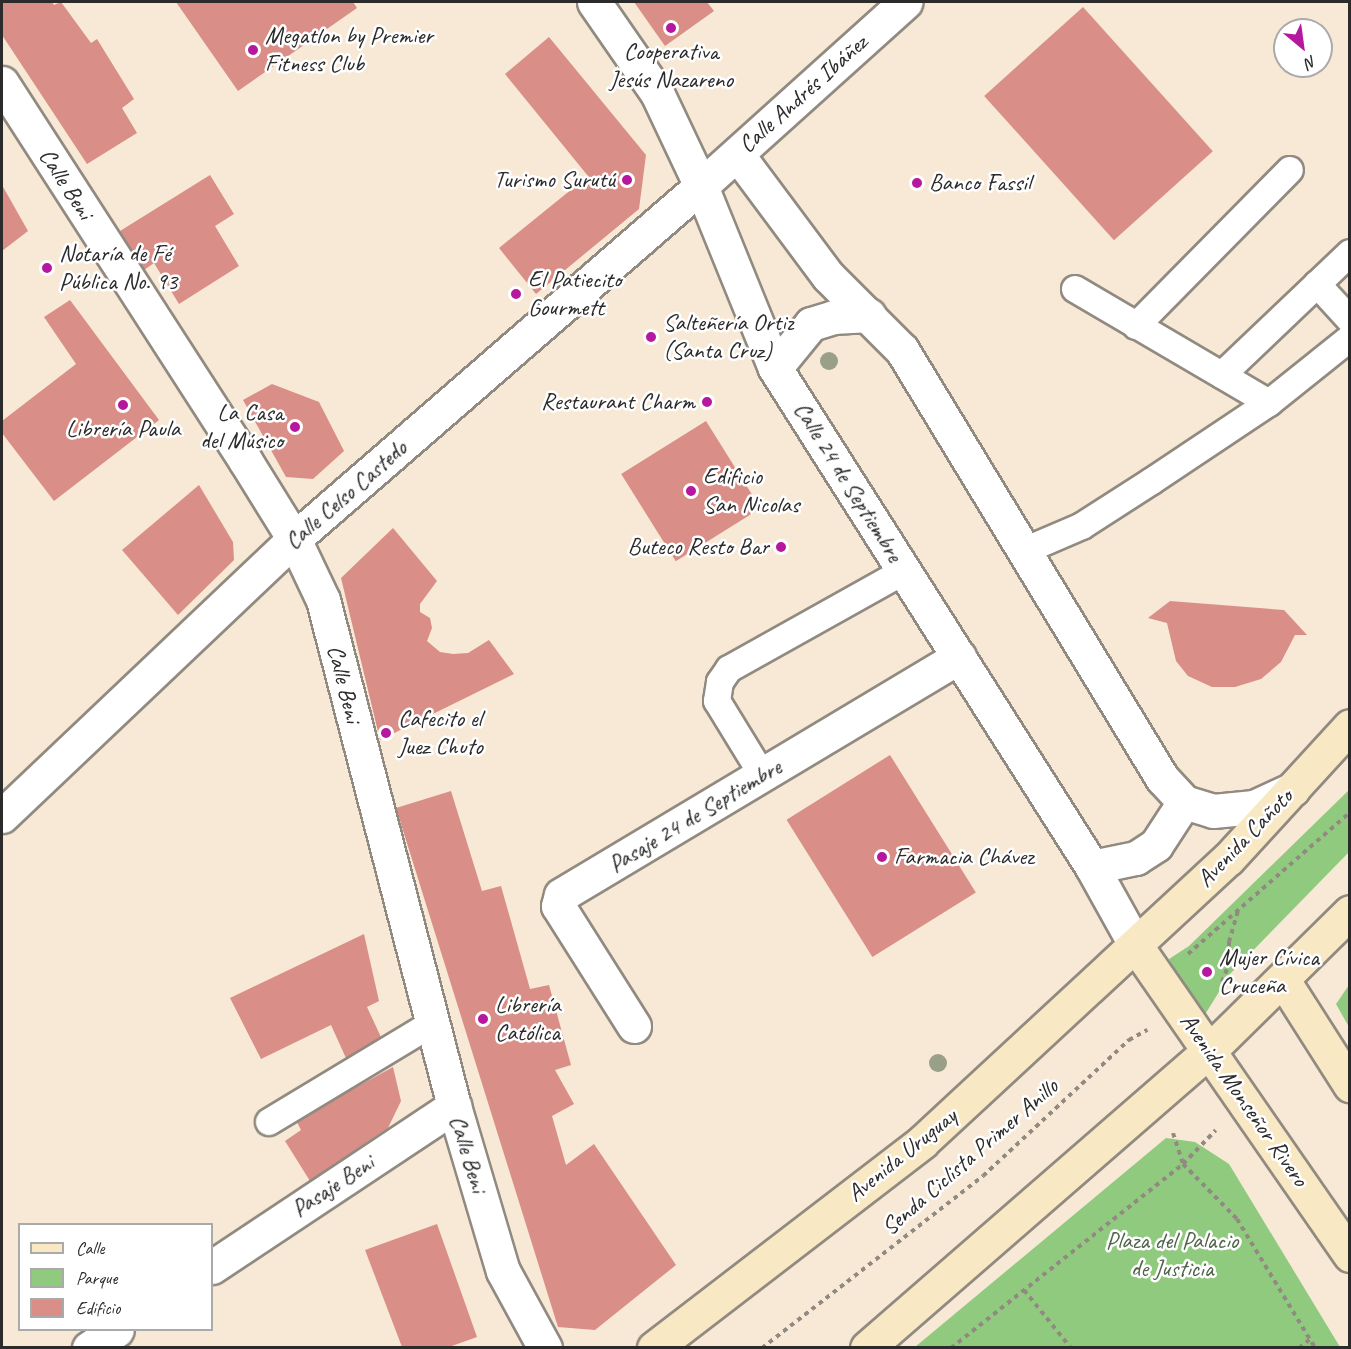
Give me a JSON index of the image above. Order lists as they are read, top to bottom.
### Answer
{
  "streets": {
    "main road": ["Avenida Cañoto", "Avenida Monseñor Rivero", "Avenida Uruguay"],
    "street": [
      "Calle Andrés Ibáñez",
      "Calle Beni",
      "Calle 24 de Septiembre",
      "Calle Celso Castedo",
      "Pasaje 24 de Septiembre",
      "Pasaje Beni"
    ],
    "path": ["Senda Ciclista Primer Anillo"]
  },
  "crossings": [
    ["Calle Andrés Ibáñez", "Calle 24 de Septiembre"],
    ["Calle Andrés Ibáñez", "Calle Celso Castedo"],
    ["Calle Beni", "Calle Celso Castedo"],
    ["Calle Beni", "Pasaje Beni"],
    ["Calle 24 de Septiembre", "Calle Celso Castedo"],
    ["Calle 24 de Septiembre", "Pasaje 24 de Septiembre"],
    ["Calle 24 de Septiembre", "Avenida Cañoto"],
    ["Calle 24 de Septiembre", "Avenida Monseñor Rivero"],
    ["Calle 24 de Septiembre", "Avenida Uruguay"],
    ["Avenida Cañoto", "Avenida Monseñor Rivero"],
    ["Avenida Cañoto", "Avenida Uruguay"],
    ["Avenida Monseñor Rivero", "Avenida Uruguay"],
    ["Avenida Monseñor Rivero", "Senda Ciclista Primer Anillo"]
  ],
  "parks": ["Plaza del Palacio de Justicia"],
  "places": [
    "Cooperativa Jesús Nazareno",
    "Megatlon by Premier Fitness Club",
    "Turismo Surutú",
    "Banco Fassil",
    "Notaría de Fé Pública No. 93",
    "El Patiecito Gourmett",
    "Salteñería Ortiz (Santa Cruz)",
    "Restaurant Charm",
    "Librería Paula",
    "La Casa del Músico",
    "Edificio San Nicolas",
    "Buteco Resto Bar",
    "Cafecito el Juez Chuto",
    "Farmacia Chávez",
    "Mujer Cívica Cruceña",
    "Librería Católica"
  ],
  "legend": ["Calle", "Parque", "Edificio"],
  "north": "bottom right"
}
